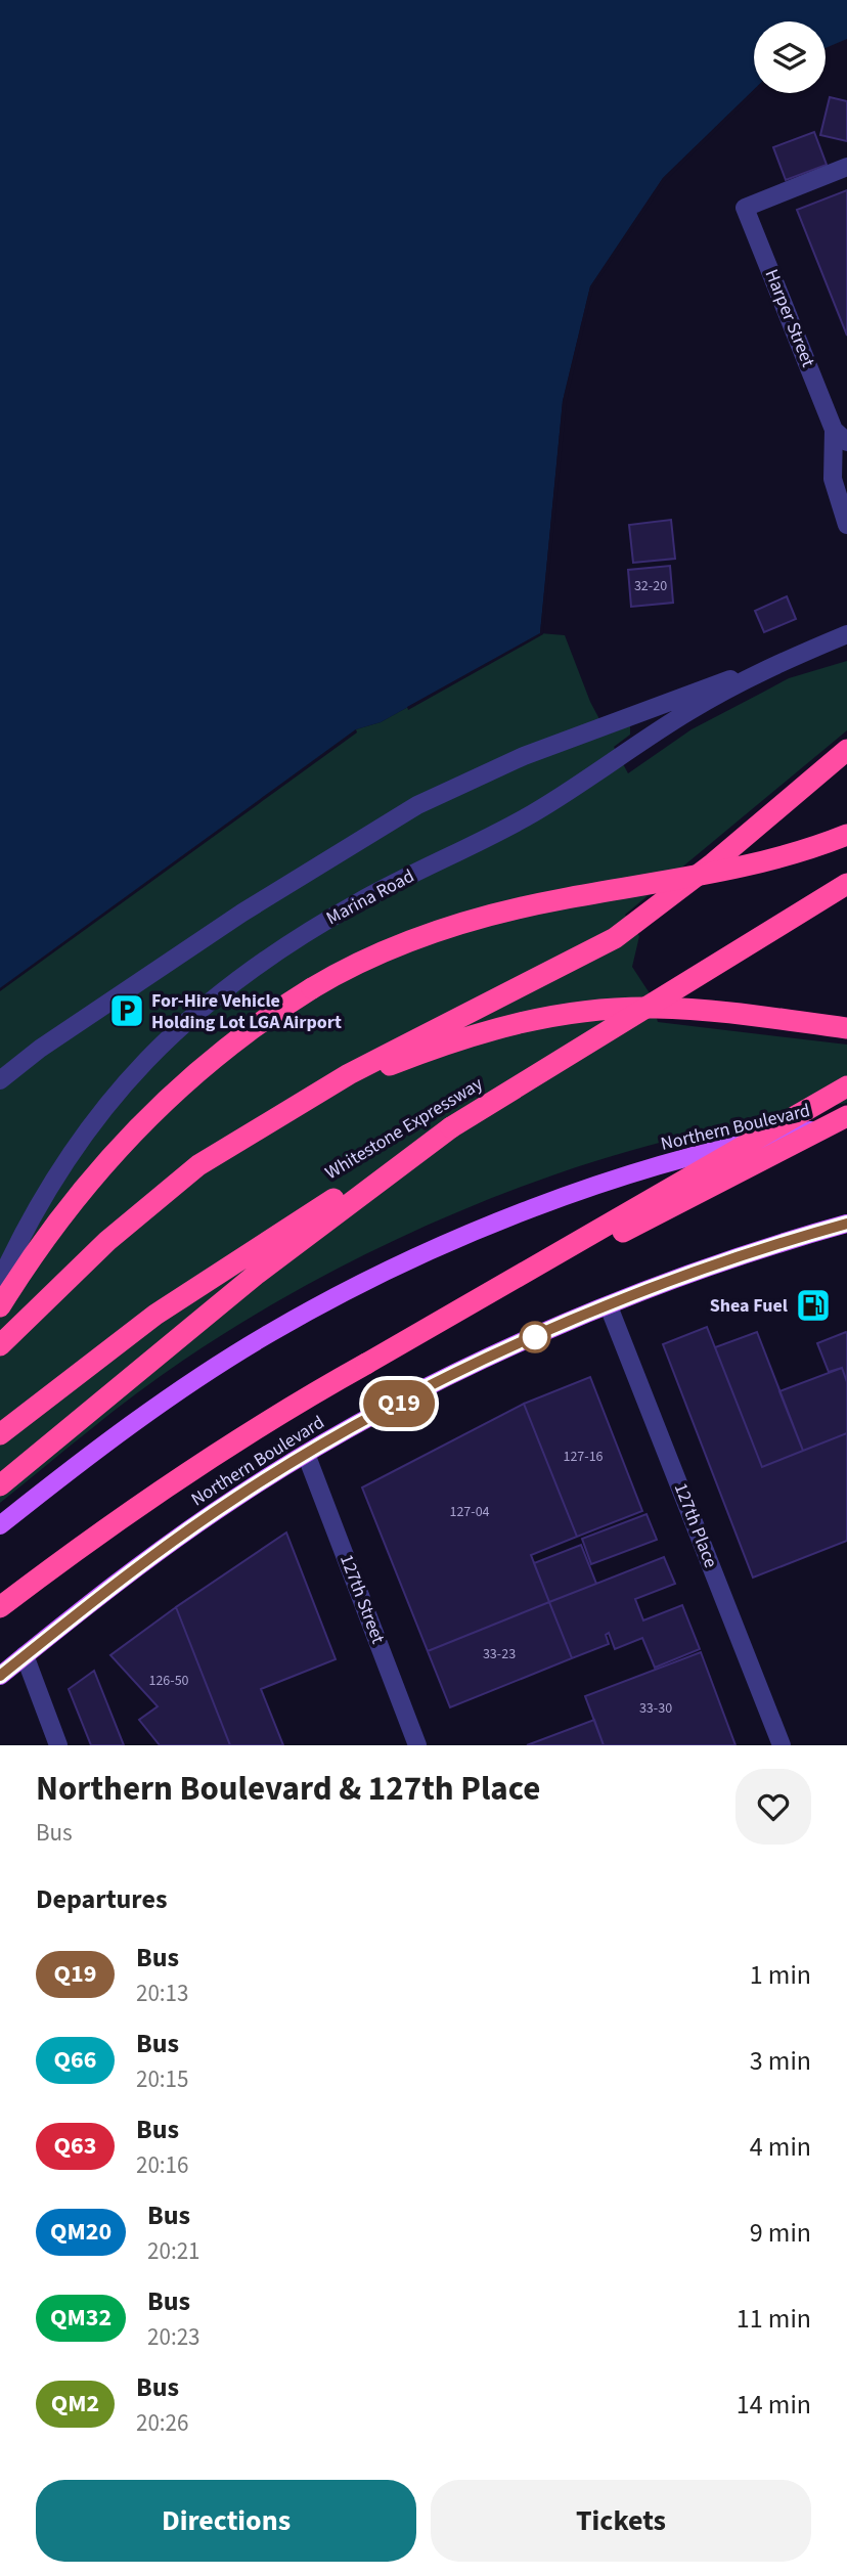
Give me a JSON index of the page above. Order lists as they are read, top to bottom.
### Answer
{
  "streets": {
    "highway": ["Whitestone Expressway"],
    "main road": ["Northern Boulevard"],
    "street": [
      "Harper Street",
      "Marina Road",
      "127th Place",
      "127th Street"
    ]
  },
  "crossings": [
    ["Northern Boulevard", "127th Place"],
    ["Northern Boulevard", "127th Street"]
  ],
  "places": {
    "parking": ["For-Hire Vehicle Holding Lot LGA Airport"],
    "fuel station": ["Shea Fuel"]
  },
  "lines": ["bus line Q19"],
  "house_numbers": [
    "32-20",
    "127-16",
    "127-04",
    "33-23",
    "126-50",
    "33-30"
  ],
  "page": {
    "on_map": "Q19",
    "heading": [
      ["Northern Boulevard & 127th Place", "Bus"],
      "Departures"
    ],
    "list": [
      {
        "mark": "Q19",
        "name": "Bus",
        "note": "20:13",
        "value": "1 min"
      },
      {
        "mark": "Q66",
        "name": "Bus",
        "note": "20:15",
        "value": "3 min"
      },
      {
        "mark": "Q63",
        "name": "Bus",
        "note": "20:16",
        "value": "4 min"
      },
      {
        "mark": "QM20",
        "name": "Bus",
        "note": "20:21",
        "value": "9 min"
      },
      {
        "mark": "QM32",
        "name": "Bus",
        "note": "20:23",
        "value": "11 min"
      },
      {
        "mark": "QM2",
        "name": "Bus",
        "note": "20:26",
        "value": "14 min"
      }
    ],
    "buttons": ["Directions", "Tickets"]
  }
}
